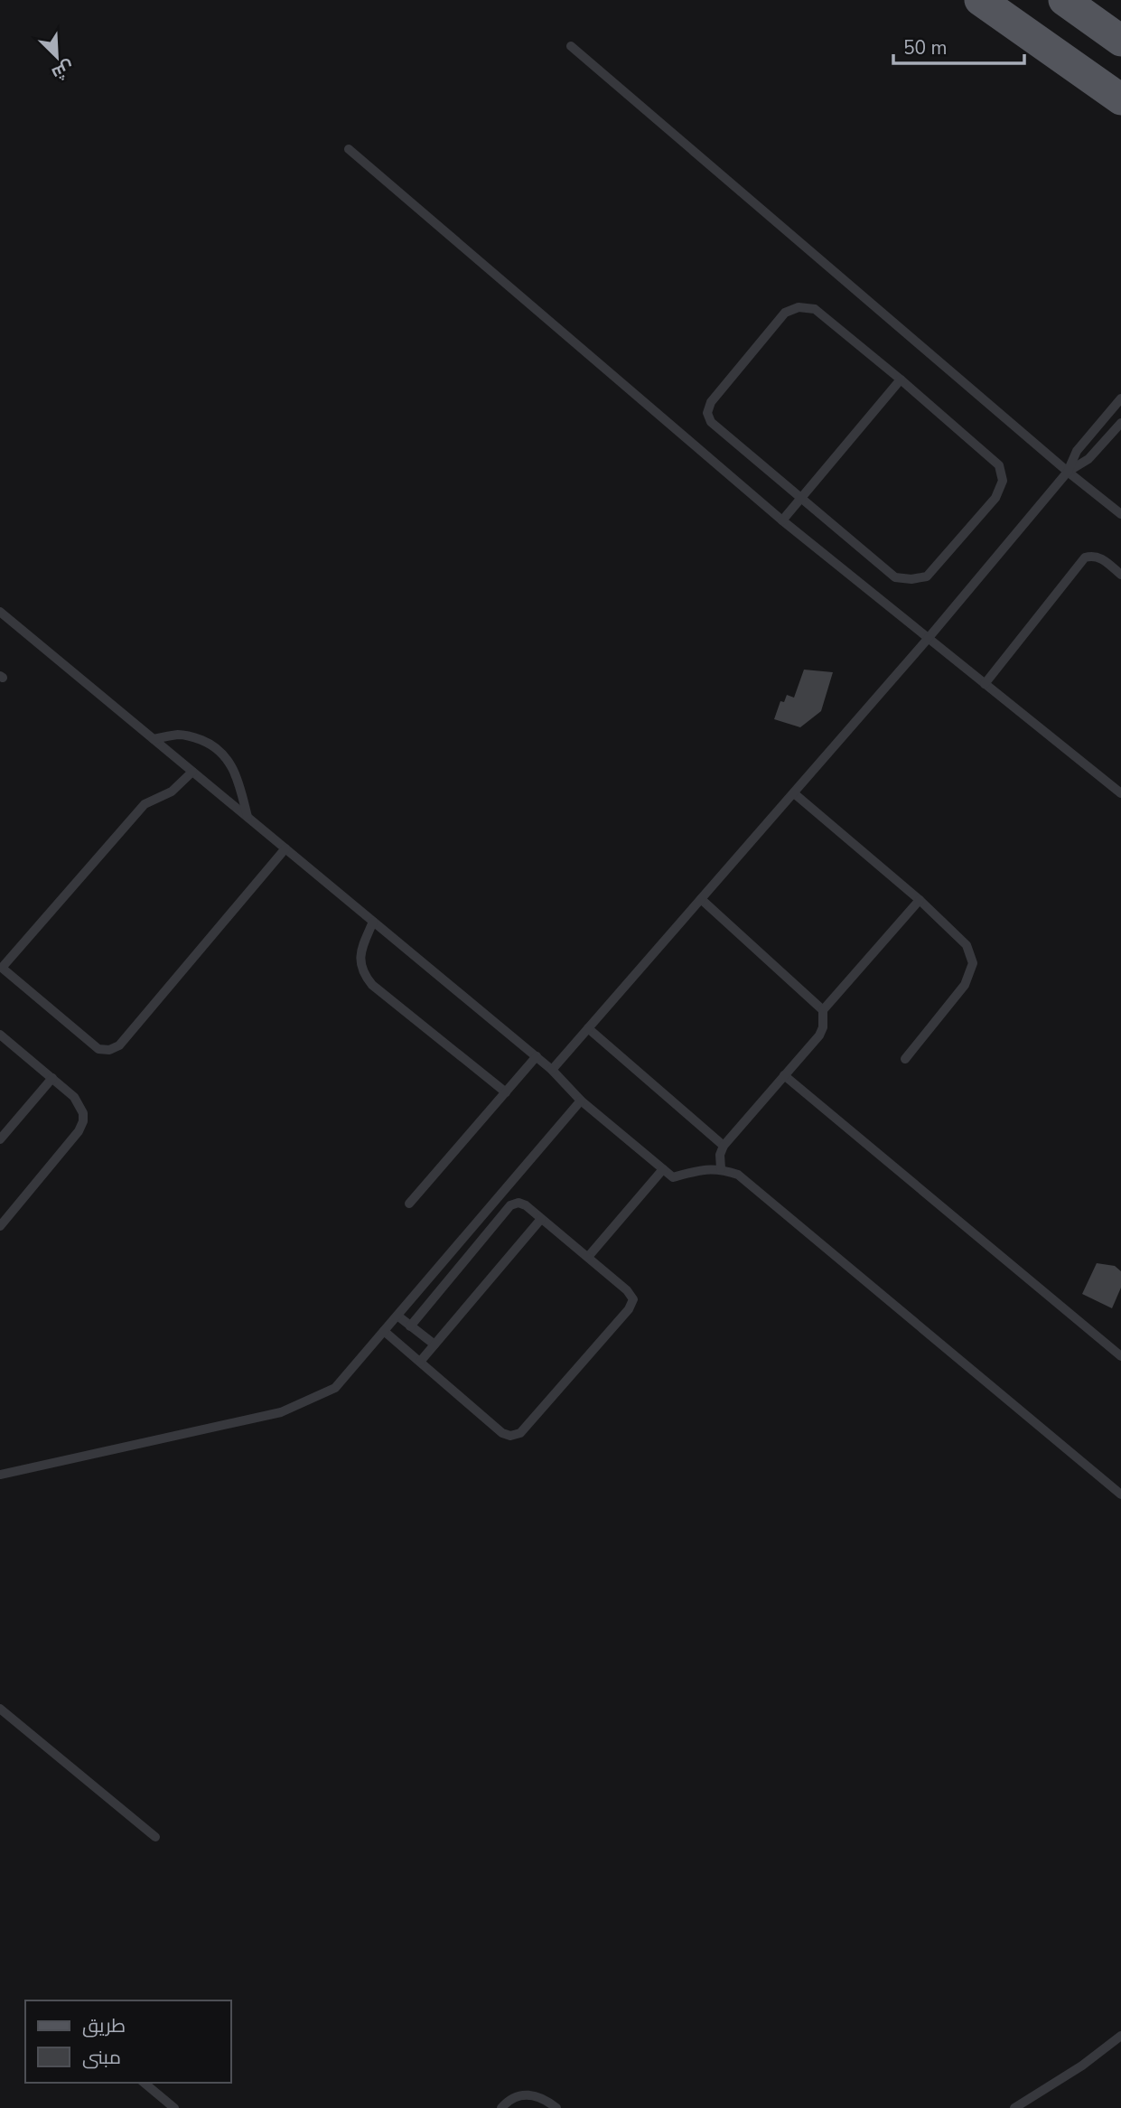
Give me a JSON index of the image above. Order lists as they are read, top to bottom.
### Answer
{
  "legend": ["طريق", "مبنى"],
  "scale_bar": "50 m",
  "north": "bottom right"
}
